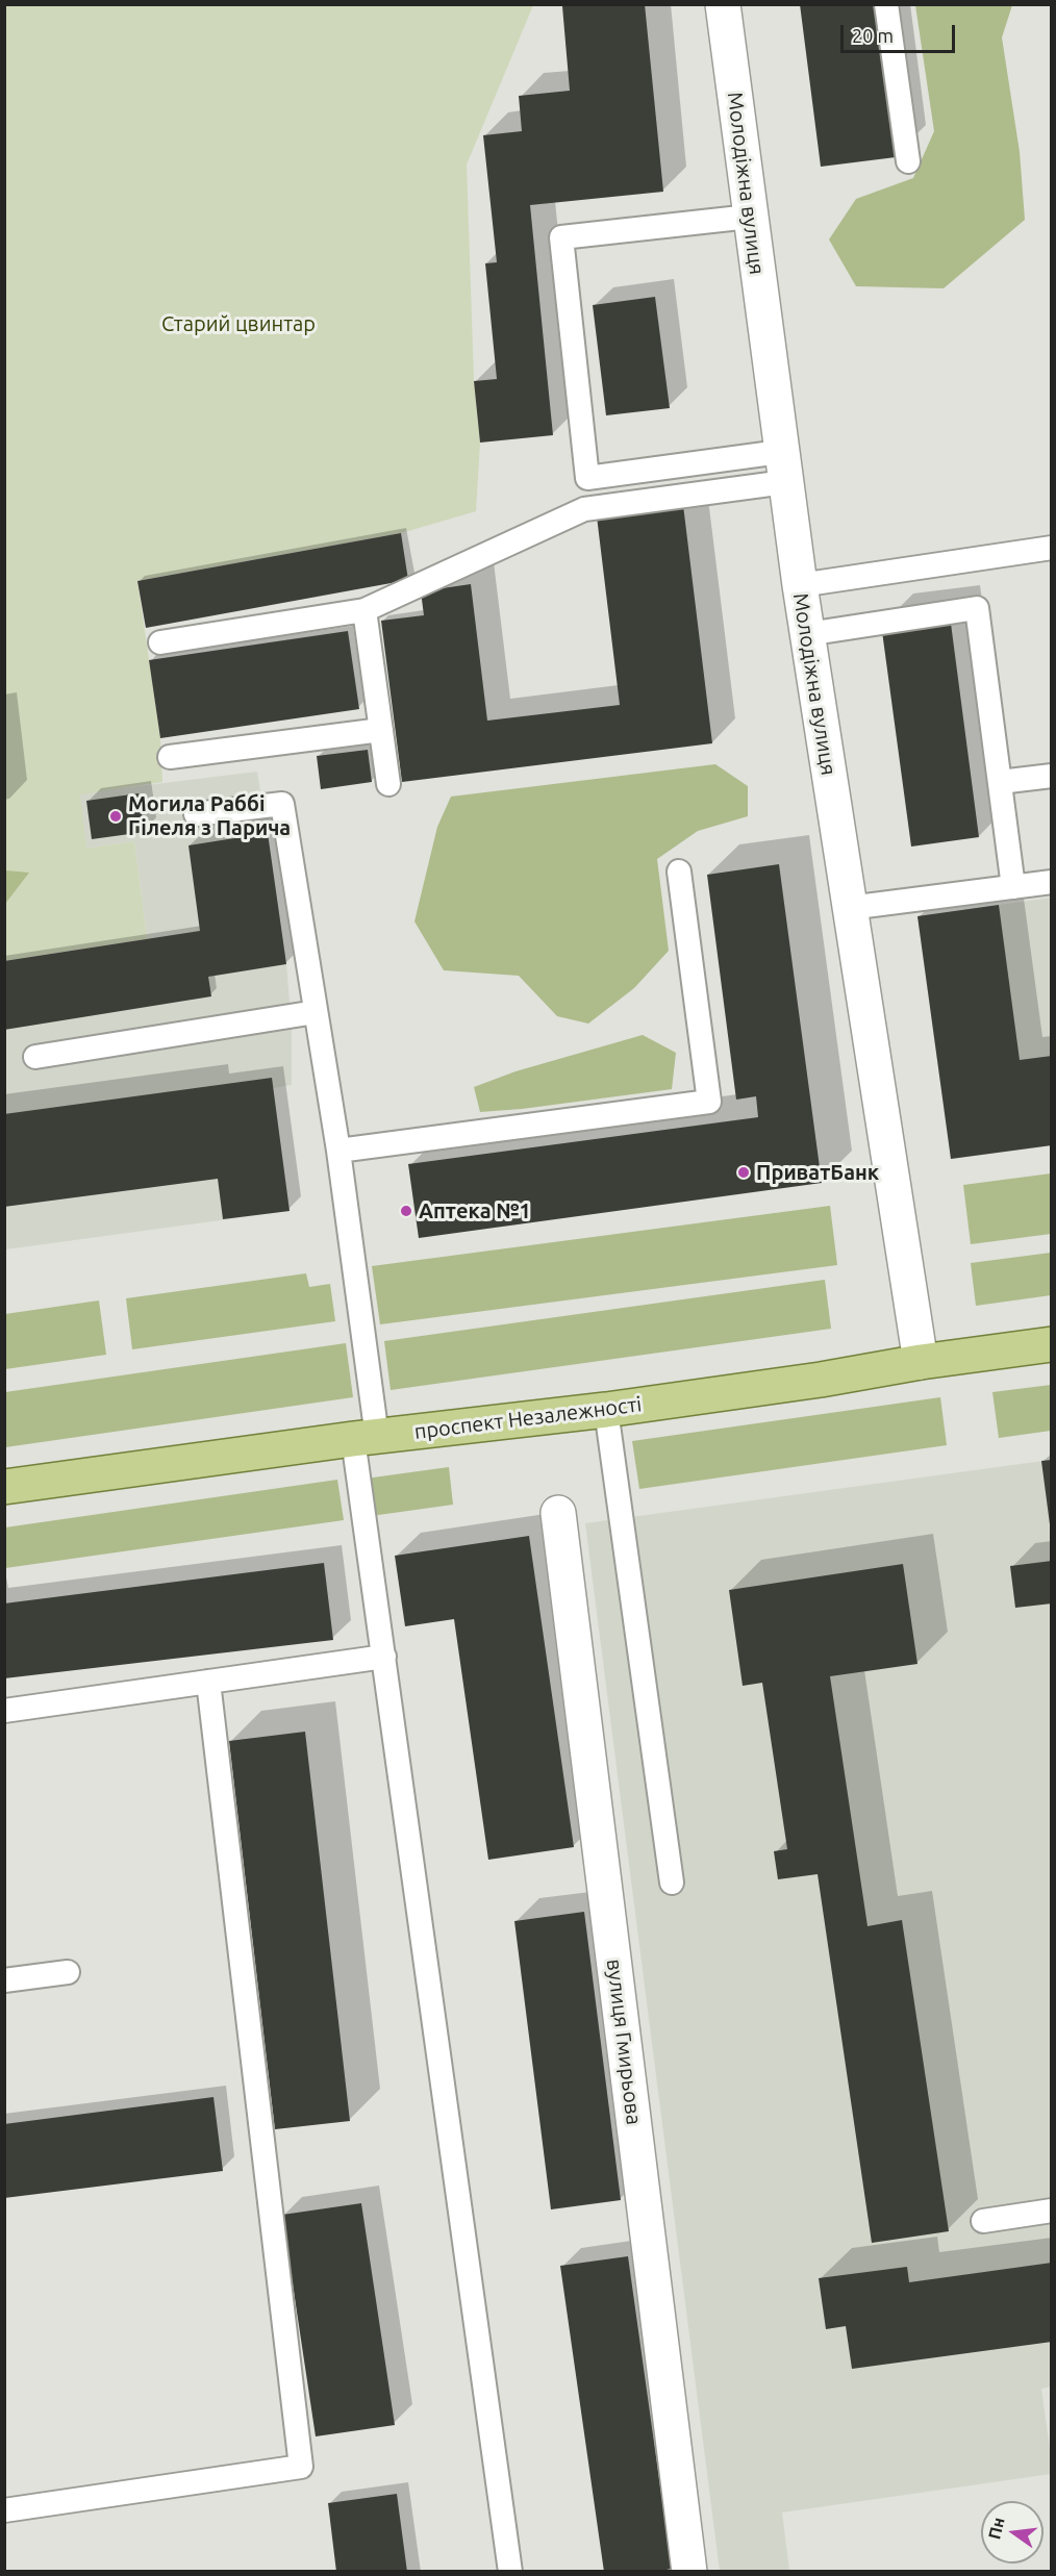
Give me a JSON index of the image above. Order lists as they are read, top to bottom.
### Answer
{
  "streets": {
    "main road": ["проспект Незалежності"],
    "street": ["Молодіжна вулиця", "вулиця Гмирьова"]
  },
  "crossings": [
    ["Молодіжна вулиця", "проспект Незалежності"]
  ],
  "parks": ["Старий цвинтар"],
  "places": ["Могила Раббі Гілеля з Парича", "ПриватБанк", "Аптека №1"],
  "scale_bar": "20 m",
  "north": "left"
}
